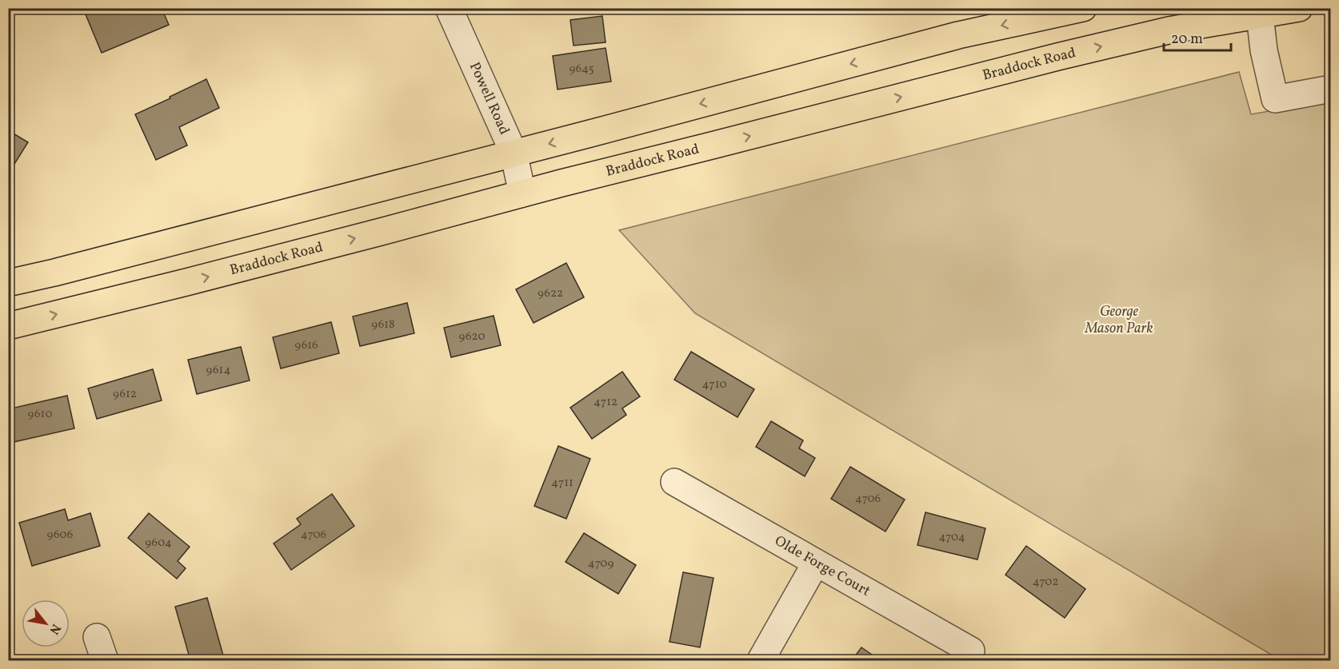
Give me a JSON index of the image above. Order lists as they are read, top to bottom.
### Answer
{
  "streets": {
    "main road": ["Braddock Road"],
    "street": ["Powell Road", "Olde Forge Court"]
  },
  "crossings": [
    ["Braddock Road", "Powell Road"]
  ],
  "parks": ["George Mason Park"],
  "house_numbers": [
    "9645",
    "9622",
    "9618",
    "9620",
    "9616",
    "9614",
    "4710",
    "9612",
    "4712",
    "9610",
    "4711",
    "4706",
    "9606",
    "4706",
    "4704",
    "9604",
    "4709",
    "4702"
  ],
  "scale_bar": "20 m",
  "north": "bottom right"
}
